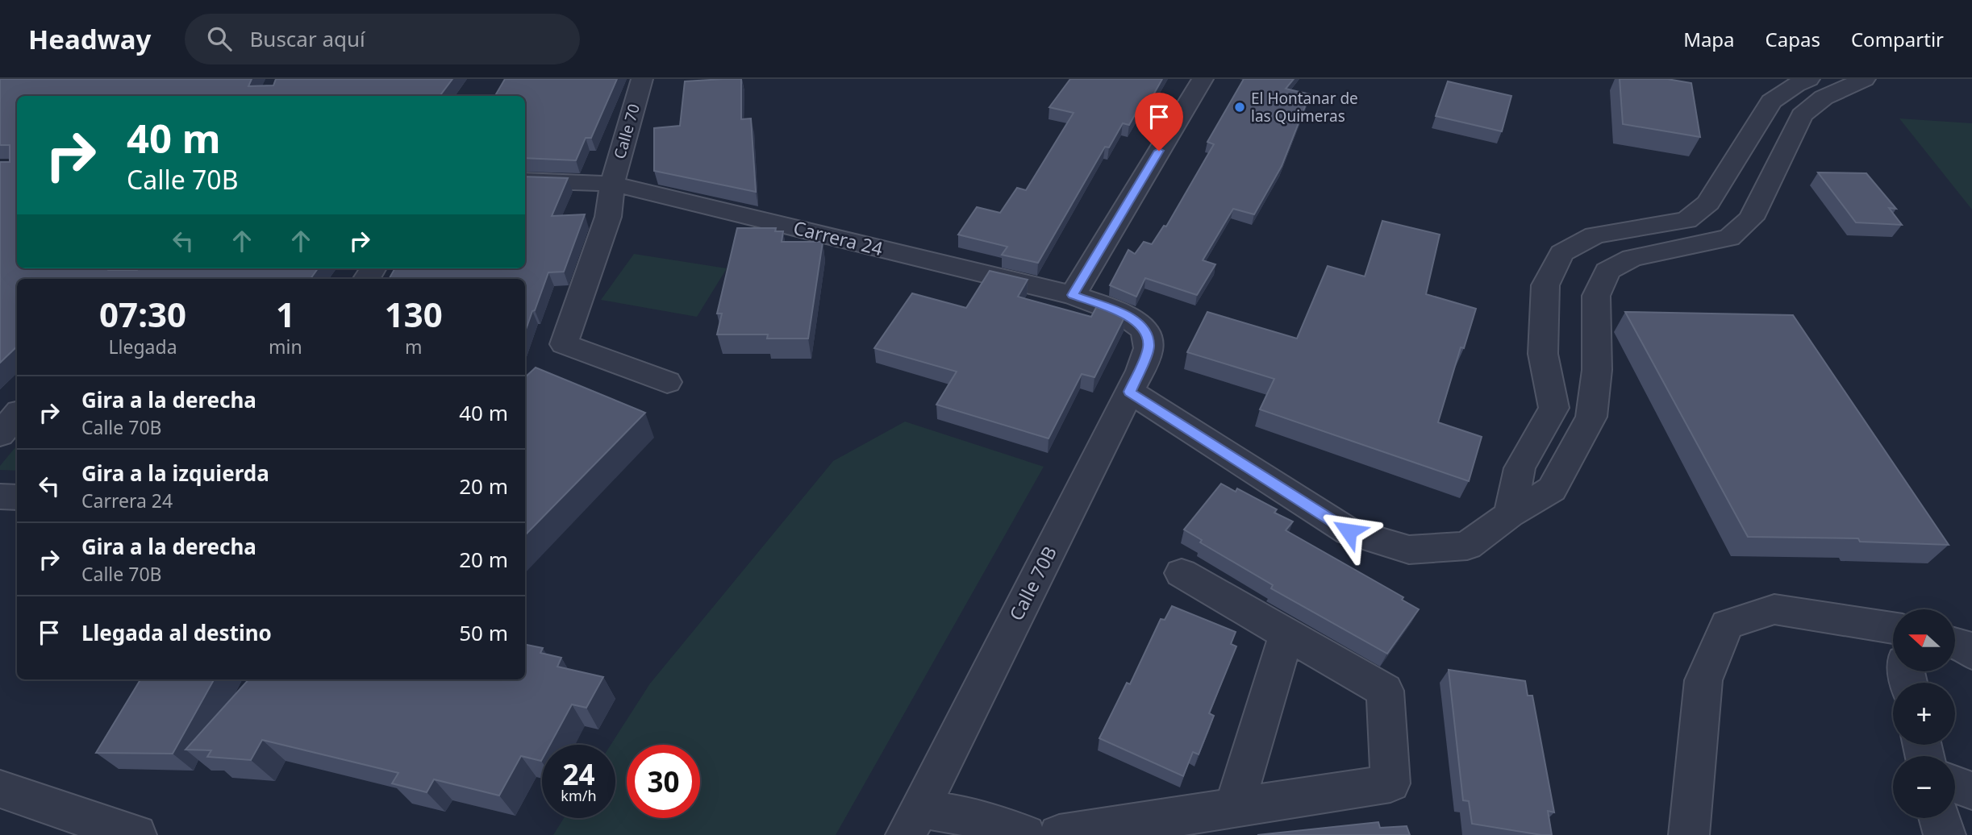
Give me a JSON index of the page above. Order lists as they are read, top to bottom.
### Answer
{
  "streets": {
    "street": ["Calle 70", "Carrera 24", "Calle 70B"]
  },
  "crossings": [
    ["Calle 70", "Carrera 24"],
    ["Carrera 24", "Calle 70B"]
  ],
  "places": ["El Hontanar de las Quimeras"],
  "north": "left",
  "page": {
    "header": "Headway",
    "search": "Buscar aquí",
    "nav": ["Mapa", "Capas", "Compartir"],
    "turn": ["40 m", "Calle 70B"],
    "eta": [
      "07:30",
      "Llegada",
      "1",
      "min",
      "130",
      "m"
    ],
    "list": [
      {
        "name": "Gira a la derecha",
        "note": "Calle 70B",
        "value": "40 m"
      },
      {
        "name": "Gira a la izquierda",
        "note": "Carrera 24",
        "value": "20 m"
      },
      {
        "name": "Gira a la derecha",
        "note": "Calle 70B",
        "value": "20 m"
      },
      {
        "name": "Llegada al destino",
        "value": "50 m"
      }
    ],
    "map_buttons": ["+", "−"],
    "speed": "24 km/h",
    "limit": "30"
  }
}
